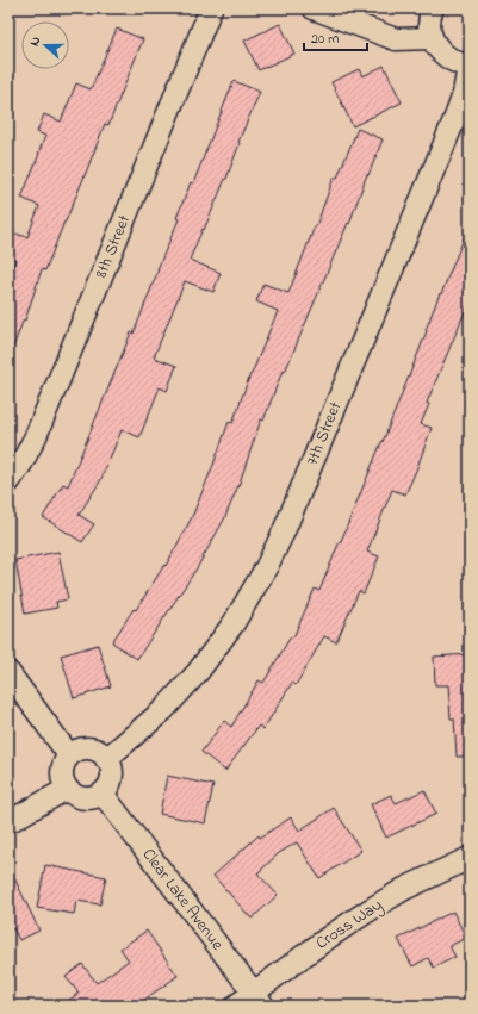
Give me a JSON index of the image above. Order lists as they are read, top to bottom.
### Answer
{
  "streets": {
    "street": [
      "8th Street",
      "7th Street",
      "Clear Lake Avenue",
      "Cross Way"
    ]
  },
  "crossings": [
    ["7th Street", "Clear Lake Avenue"],
    ["Clear Lake Avenue", "Cross Way"]
  ],
  "scale_bar": "20 m",
  "north": "left"
}
